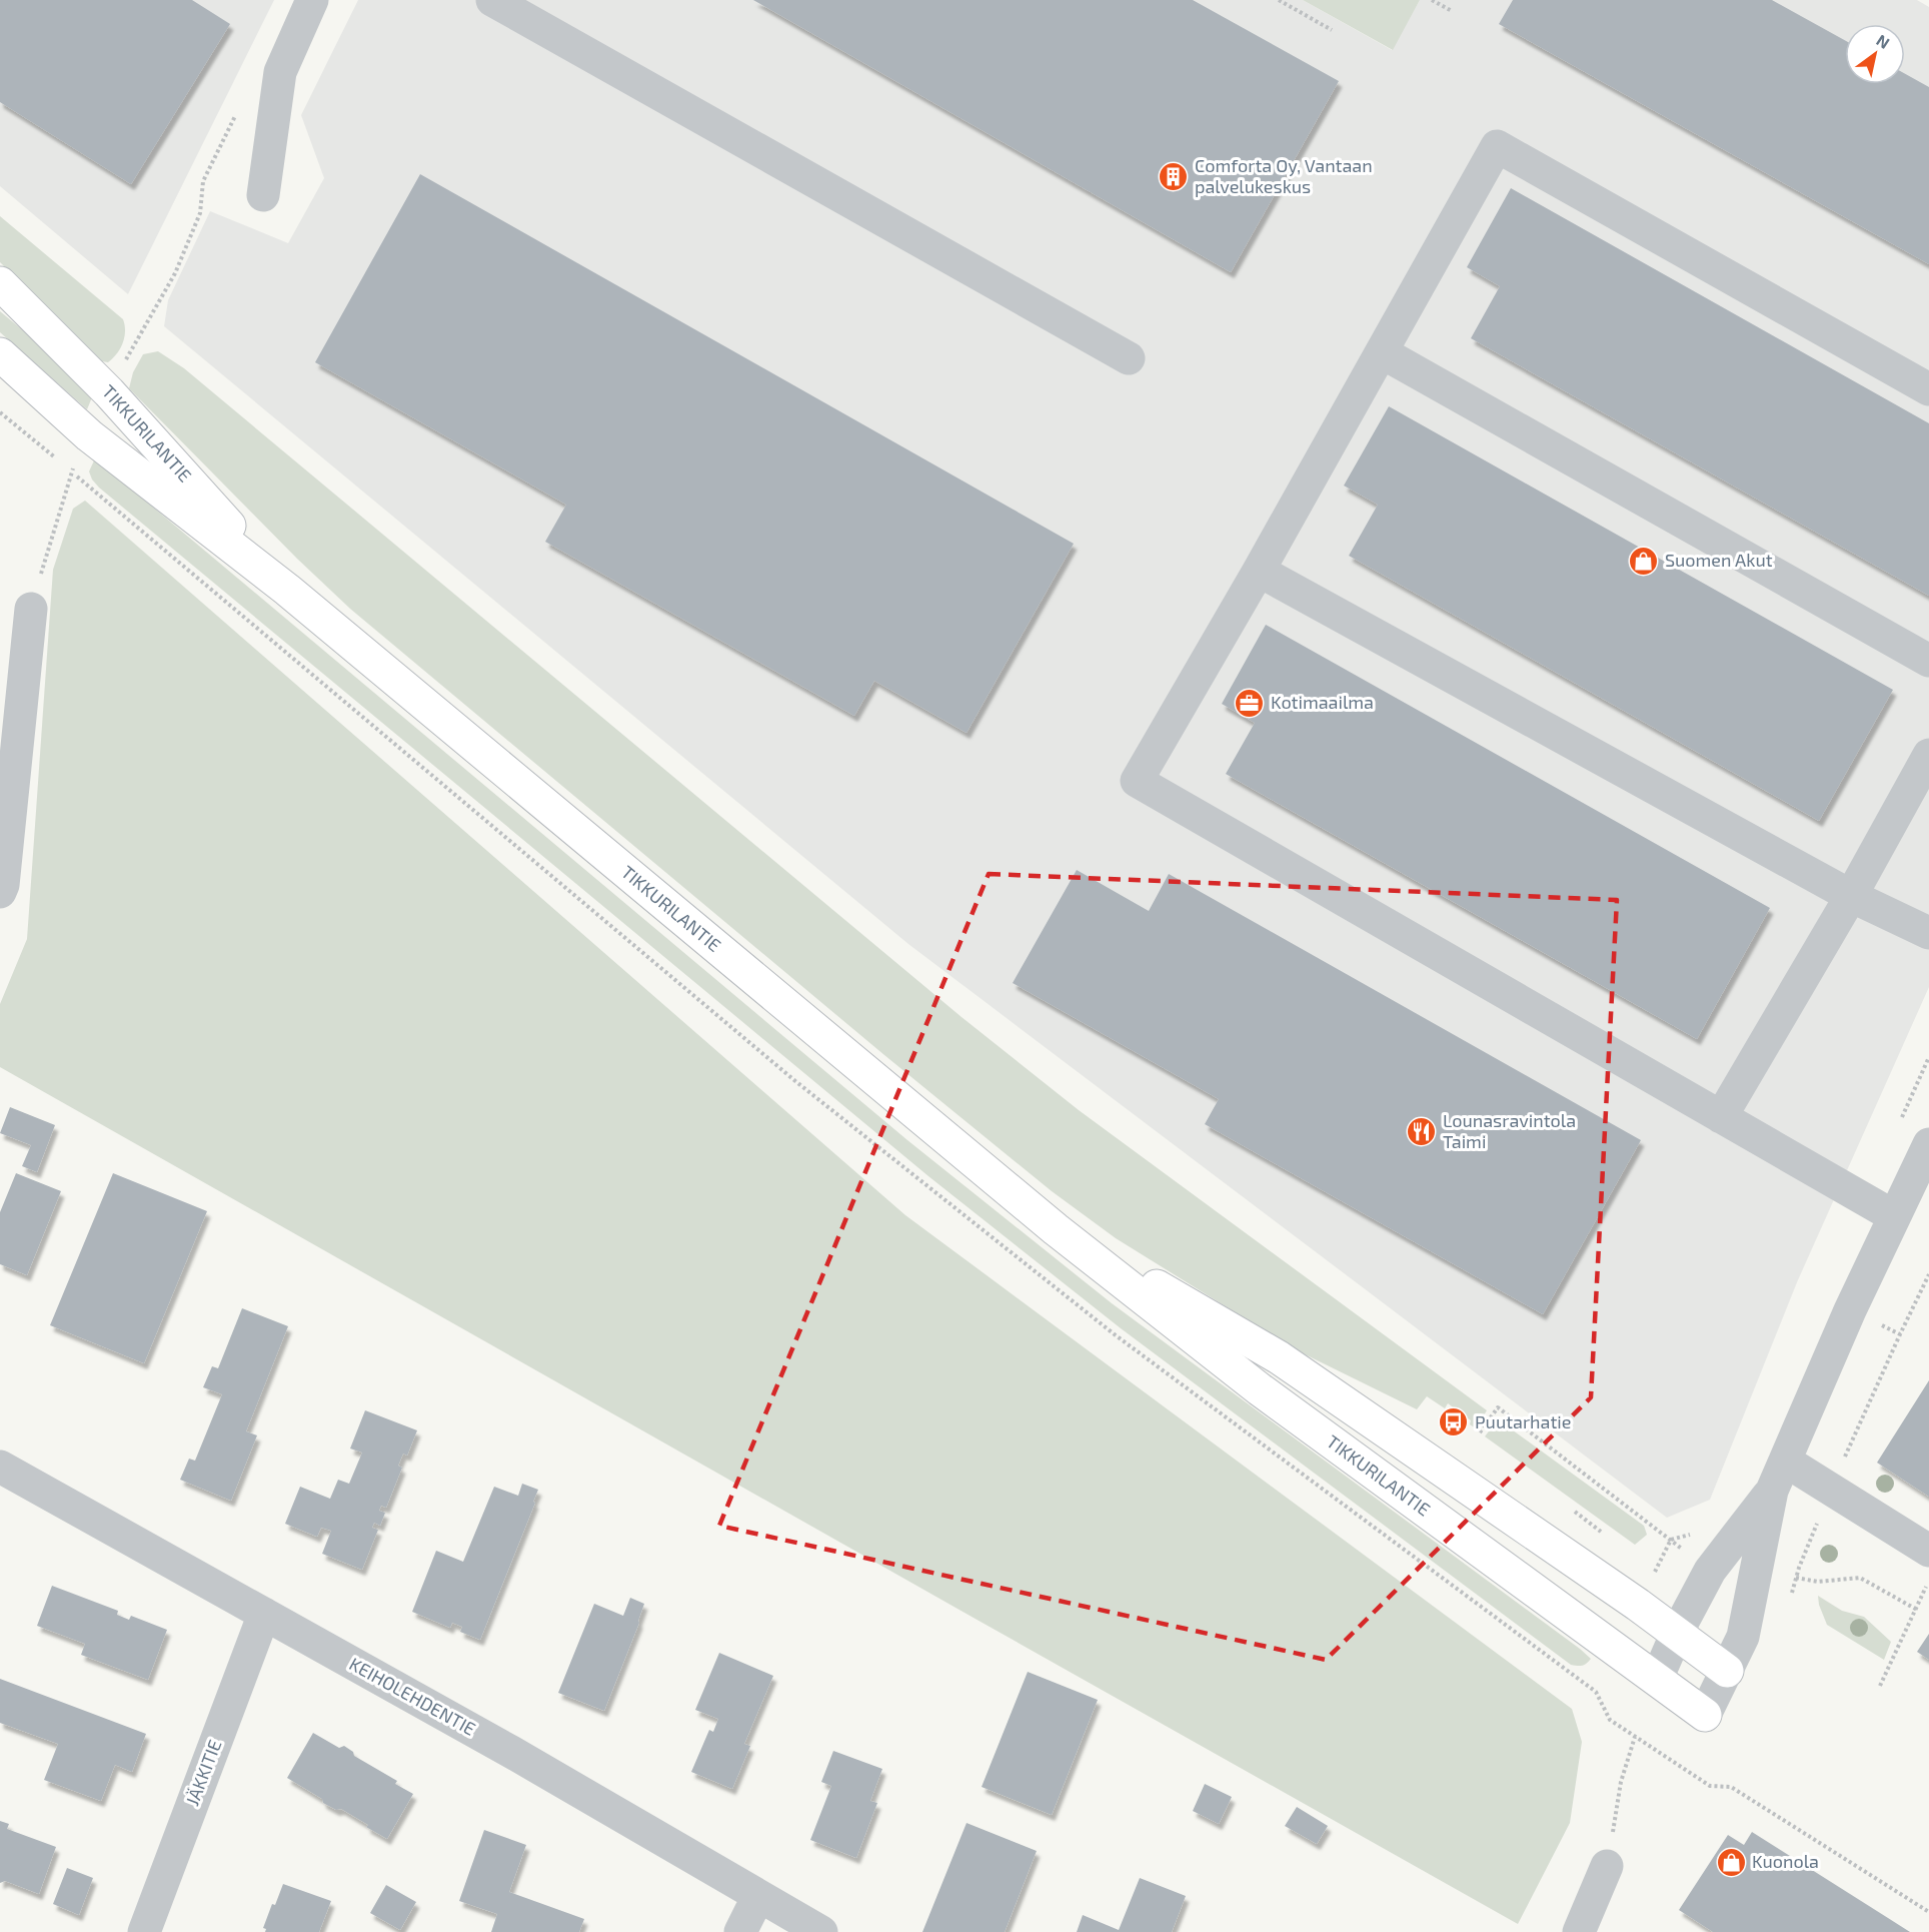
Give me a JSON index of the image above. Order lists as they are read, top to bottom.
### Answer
{
  "streets": {
    "main road": ["TIKKURILANTIE"],
    "street": ["KEIHOLEHDENTIE", "JÄKKITIE"]
  },
  "crossings": [
    ["KEIHOLEHDENTIE", "JÄKKITIE"]
  ],
  "places": {
    "building": ["Comforta Oy, Vantaan palvelukeskus"],
    "shop": ["Suomen Akut", "Kuonola"],
    "office": ["Kotimaailma"],
    "restaurant": ["Lounasravintola Taimi"],
    "bus stop": ["Puutarhatie"]
  },
  "north": "top right"
}
